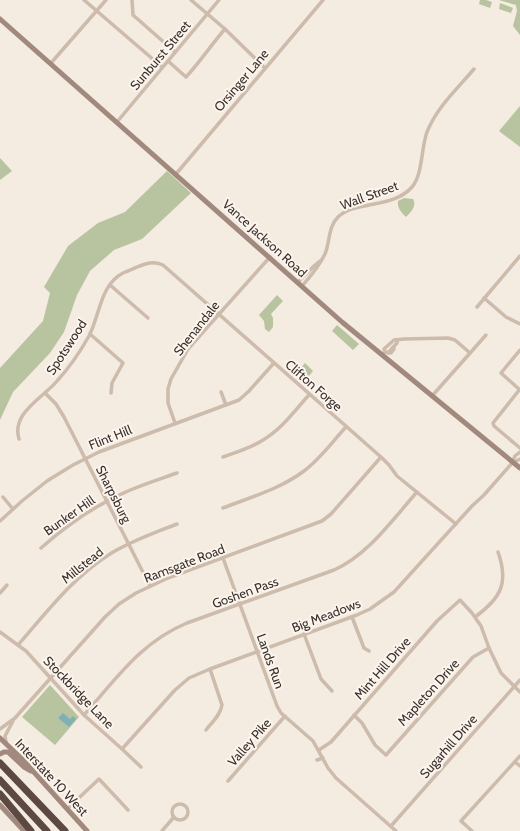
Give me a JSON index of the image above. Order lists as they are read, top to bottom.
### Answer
{
  "streets": {
    "main road": ["Vance Jackson Road", "Interstate 10 West"],
    "street": [
      "Sunburst Street",
      "Orsinger Lane",
      "Wall Street",
      "Shenandale",
      "Spotswood",
      "Clifton Forge",
      "Flint Hill",
      "Sharpsburg",
      "Bunker Hill",
      "Ramsgate Road",
      "Millstead",
      "Goshen Pass",
      "Big Meadows",
      "Lands Run",
      "Mint Hill Drive",
      "Stockbridge Lane",
      "Mapleton Drive",
      "Valley Pike",
      "Sugarhill Drive"
    ]
  },
  "crossings": [
    ["Sunburst Street", "Vance Jackson Road"],
    ["Orsinger Lane", "Vance Jackson Road"],
    ["Wall Street", "Vance Jackson Road"],
    ["Vance Jackson Road", "Shenandale"],
    ["Vance Jackson Road", "Big Meadows"],
    ["Shenandale", "Clifton Forge"],
    ["Shenandale", "Flint Hill"],
    ["Spotswood", "Clifton Forge"],
    ["Spotswood", "Sharpsburg"],
    ["Clifton Forge", "Flint Hill"],
    ["Clifton Forge", "Ramsgate Road"],
    ["Clifton Forge", "Goshen Pass"],
    ["Clifton Forge", "Big Meadows"],
    ["Flint Hill", "Sharpsburg"],
    ["Sharpsburg", "Bunker Hill"],
    ["Sharpsburg", "Ramsgate Road"],
    ["Sharpsburg", "Millstead"],
    ["Ramsgate Road", "Lands Run"],
    ["Ramsgate Road", "Stockbridge Lane"],
    ["Ramsgate Road", "Interstate 10 West"],
    ["Millstead", "Stockbridge Lane"],
    ["Goshen Pass", "Lands Run"],
    ["Goshen Pass", "Stockbridge Lane"],
    ["Big Meadows", "Lands Run"],
    ["Big Meadows", "Stockbridge Lane"],
    ["Lands Run", "Mint Hill Drive"],
    ["Lands Run", "Valley Pike"],
    ["Lands Run", "Sugarhill Drive"],
    ["Mint Hill Drive", "Mapleton Drive"]
  ]
}
